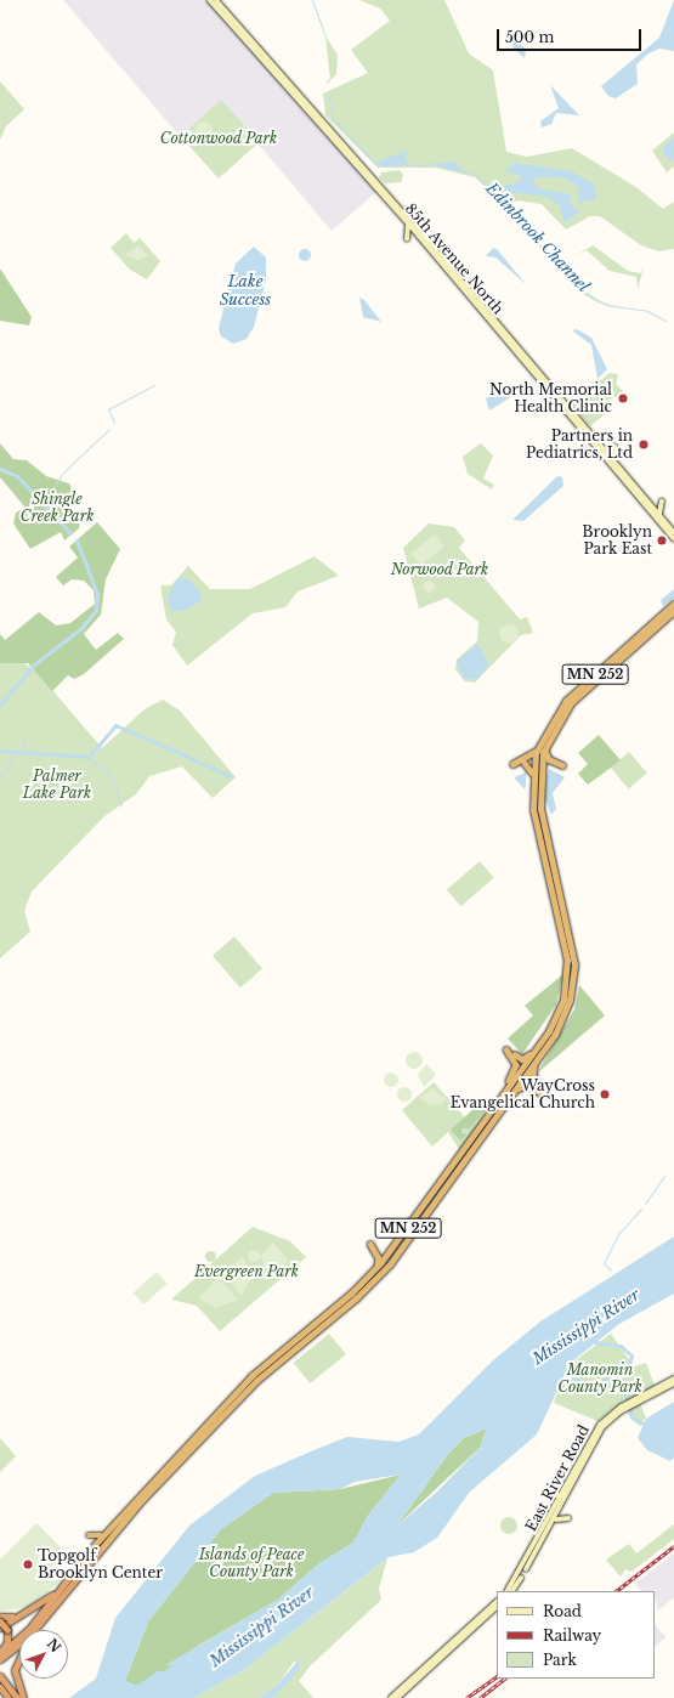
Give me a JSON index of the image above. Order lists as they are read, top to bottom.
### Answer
{
  "streets": {
    "highway": ["MN 252"],
    "main road": ["85th Avenue North", "East River Road"]
  },
  "water": ["Edinbrook Channel", "Lake Success", "Mississippi River"],
  "parks": [
    "Cottonwood Park",
    "Shingle Creek Park",
    "Norwood Park",
    "Palmer Lake Park",
    "Evergreen Park",
    "Manomin County Park",
    "Islands of Peace County Park"
  ],
  "places": [
    "North Memorial Health Clinic",
    "Partners in Pediatrics, Ltd",
    "Brooklyn Park East",
    "WayCross Evangelical Church",
    "Topgolf Brooklyn Center"
  ],
  "legend": ["Road", "Railway", "Park"],
  "scale_bar": "500 m",
  "north": "top right"
}
